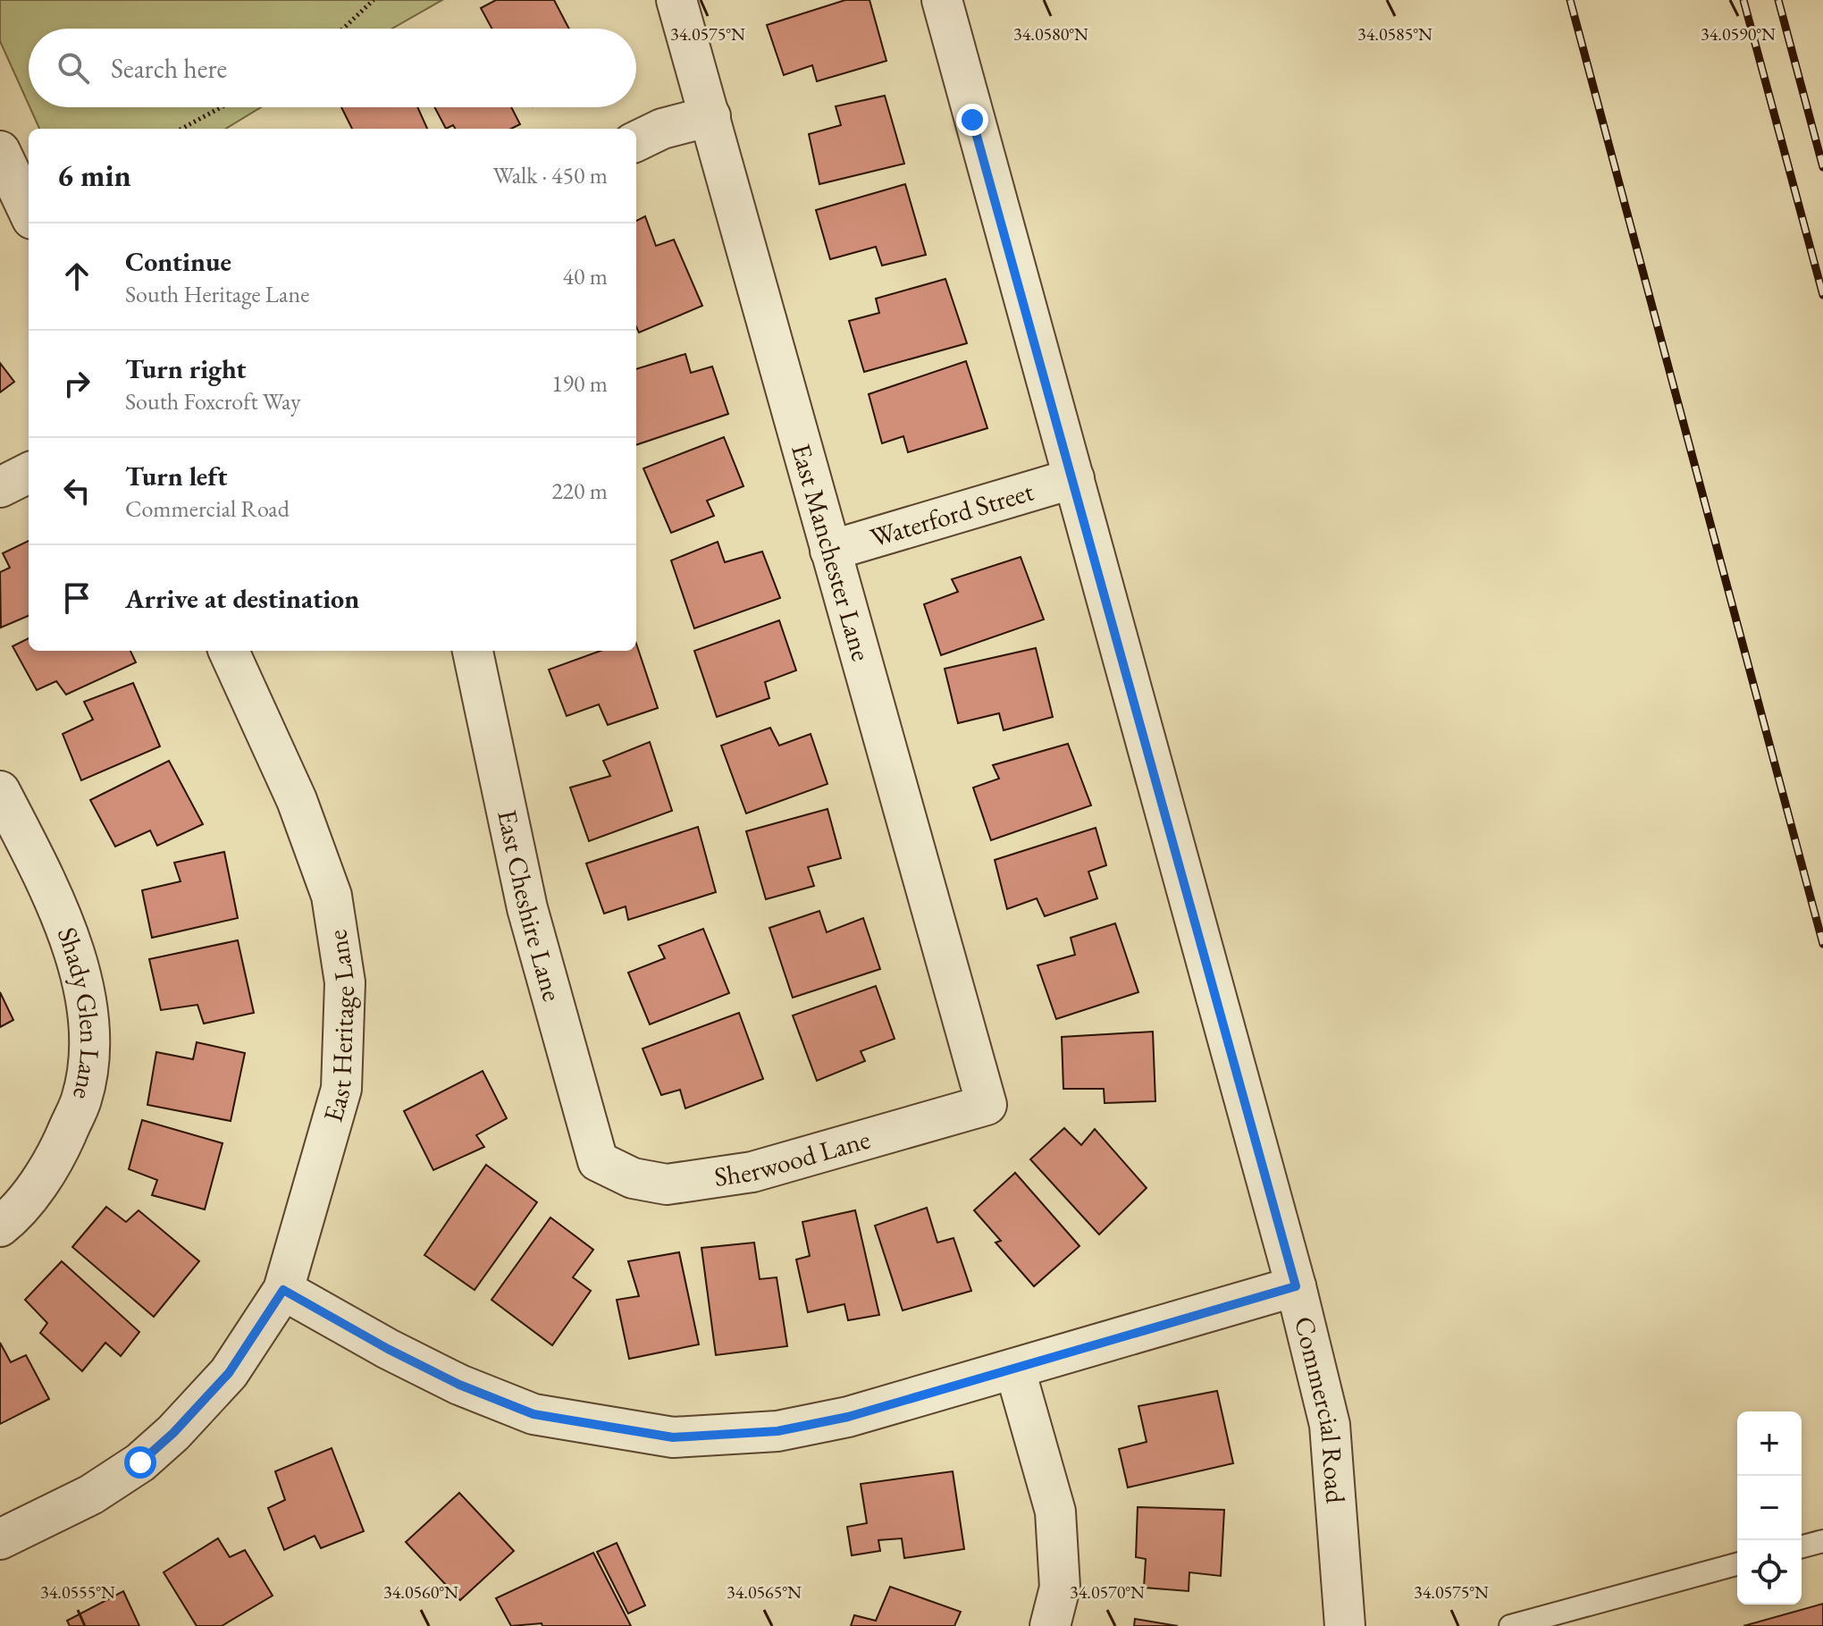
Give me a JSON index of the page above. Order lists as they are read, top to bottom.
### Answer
{
  "streets": {
    "street": [
      "Waterford Street",
      "East Manchester Lane",
      "East Cheshire Lane",
      "Shady Glen Lane",
      "East Heritage Lane",
      "Sherwood Lane",
      "Commercial Road"
    ]
  },
  "crossings": [
    ["Waterford Street", "East Manchester Lane"],
    ["Waterford Street", "Commercial Road"],
    ["East Manchester Lane", "Sherwood Lane"],
    ["East Cheshire Lane", "Sherwood Lane"]
  ],
  "page": {
    "search": "Search here",
    "heading": ["6 min", "Walk · 450 m"],
    "list": [
      ["Continue", "South Heritage Lane", "40 m"],
      ["Turn right", "South Foxcroft Way", "190 m"],
      ["Turn left", "Commercial Road", "220 m"],
      "Arrive at destination"
    ],
    "map_buttons": ["+", "−"]
  },
  "coordinates": [
    "34.0575°N",
    "34.0580°N",
    "34.0585°N",
    "34.0590°N",
    "34.0555°N",
    "34.0560°N",
    "34.0565°N",
    "34.0570°N"
  ]
}
